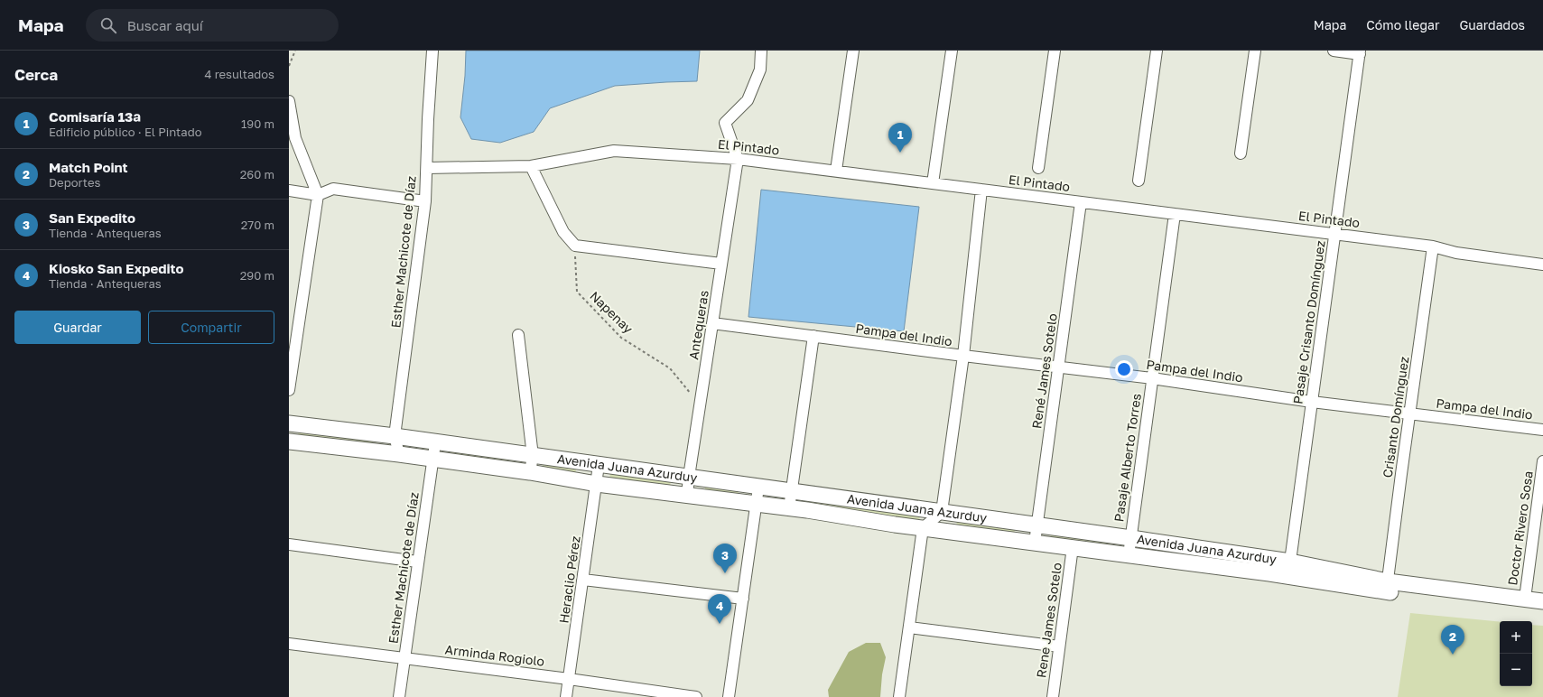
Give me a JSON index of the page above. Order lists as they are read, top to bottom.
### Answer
{
  "streets": {
    "main road": ["Avenida Juana Azurduy"],
    "street": [
      "El Pintado",
      "Esther Machicote de Díaz",
      "Pasaje Crisanto Domínguez",
      "Antequeras",
      "Pampa del Indio",
      "René James Sotelo",
      "Crisanto Domínguez",
      "Pasaje Alberto Torres",
      "Doctor Rivero Sosa",
      "Heraclio Pérez",
      "Rene James Sotelo",
      "Arminda Rogiolo"
    ],
    "path": ["Napenay"]
  },
  "crossings": [
    ["El Pintado", "Esther Machicote de Díaz"],
    ["El Pintado", "Pasaje Crisanto Domínguez"],
    ["El Pintado", "Antequeras"],
    ["El Pintado", "René James Sotelo"],
    ["El Pintado", "Crisanto Domínguez"],
    ["El Pintado", "Pasaje Alberto Torres"],
    ["Esther Machicote de Díaz", "Avenida Juana Azurduy"],
    ["Esther Machicote de Díaz", "Arminda Rogiolo"],
    ["Napenay", "Antequeras"],
    ["Pasaje Crisanto Domínguez", "Pampa del Indio"],
    ["Pasaje Crisanto Domínguez", "Avenida Juana Azurduy"],
    ["Antequeras", "Pampa del Indio"],
    ["Antequeras", "Avenida Juana Azurduy"],
    ["Pampa del Indio", "René James Sotelo"],
    ["Pampa del Indio", "Crisanto Domínguez"],
    ["Pampa del Indio", "Pasaje Alberto Torres"],
    ["René James Sotelo", "Avenida Juana Azurduy"],
    ["Crisanto Domínguez", "Avenida Juana Azurduy"],
    ["Pasaje Alberto Torres", "Avenida Juana Azurduy"],
    ["Avenida Juana Azurduy", "Doctor Rivero Sosa"],
    ["Avenida Juana Azurduy", "Heraclio Pérez"],
    ["Avenida Juana Azurduy", "Rene James Sotelo"],
    ["Heraclio Pérez", "Arminda Rogiolo"]
  ],
  "page": {
    "header": "Mapa",
    "search": "Buscar aquí",
    "nav": ["Mapa", "Cómo llegar", "Guardados"],
    "heading": ["Cerca", "4 resultados"],
    "list": [
      {
        "mark": "1",
        "name": "Comisaría 13ª",
        "note": "Edificio público · El Pintado",
        "value": "190 m"
      },
      {
        "mark": "2",
        "name": "Match Point",
        "note": "Deportes",
        "value": "260 m"
      },
      {
        "mark": "3",
        "name": "San Expedito",
        "note": "Tienda · Antequeras",
        "value": "270 m"
      },
      {
        "mark": "4",
        "name": "Kiosko San Expedito",
        "note": "Tienda · Antequeras",
        "value": "290 m"
      }
    ],
    "pins": [
      "1",
      "3",
      "4",
      "2"
    ],
    "buttons": ["Guardar", "Compartir"],
    "map_buttons": ["+", "−"]
  }
}
